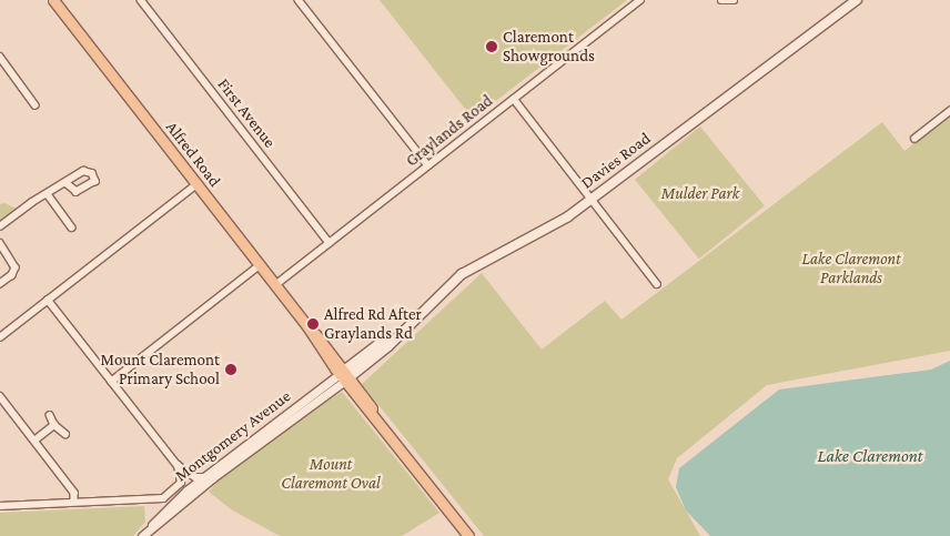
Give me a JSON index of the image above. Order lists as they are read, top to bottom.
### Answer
{
  "streets": {
    "main road": ["Alfred Road", "Davies Road"],
    "street": ["First Avenue", "Graylands Road", "Montgomery Avenue"]
  },
  "crossings": [
    ["First Avenue", "Graylands Road"],
    ["Graylands Road", "Alfred Road"],
    ["Alfred Road", "Davies Road"],
    ["Alfred Road", "Montgomery Avenue"],
    ["Davies Road", "Montgomery Avenue"]
  ],
  "water": ["Lake Claremont"],
  "parks": ["Mulder Park", "Lake Claremont Parklands", "Mount Claremont Oval"],
  "places": ["Claremont Showgrounds", "Alfred Rd After Graylands Rd", "Mount Claremont Primary School"]
}
